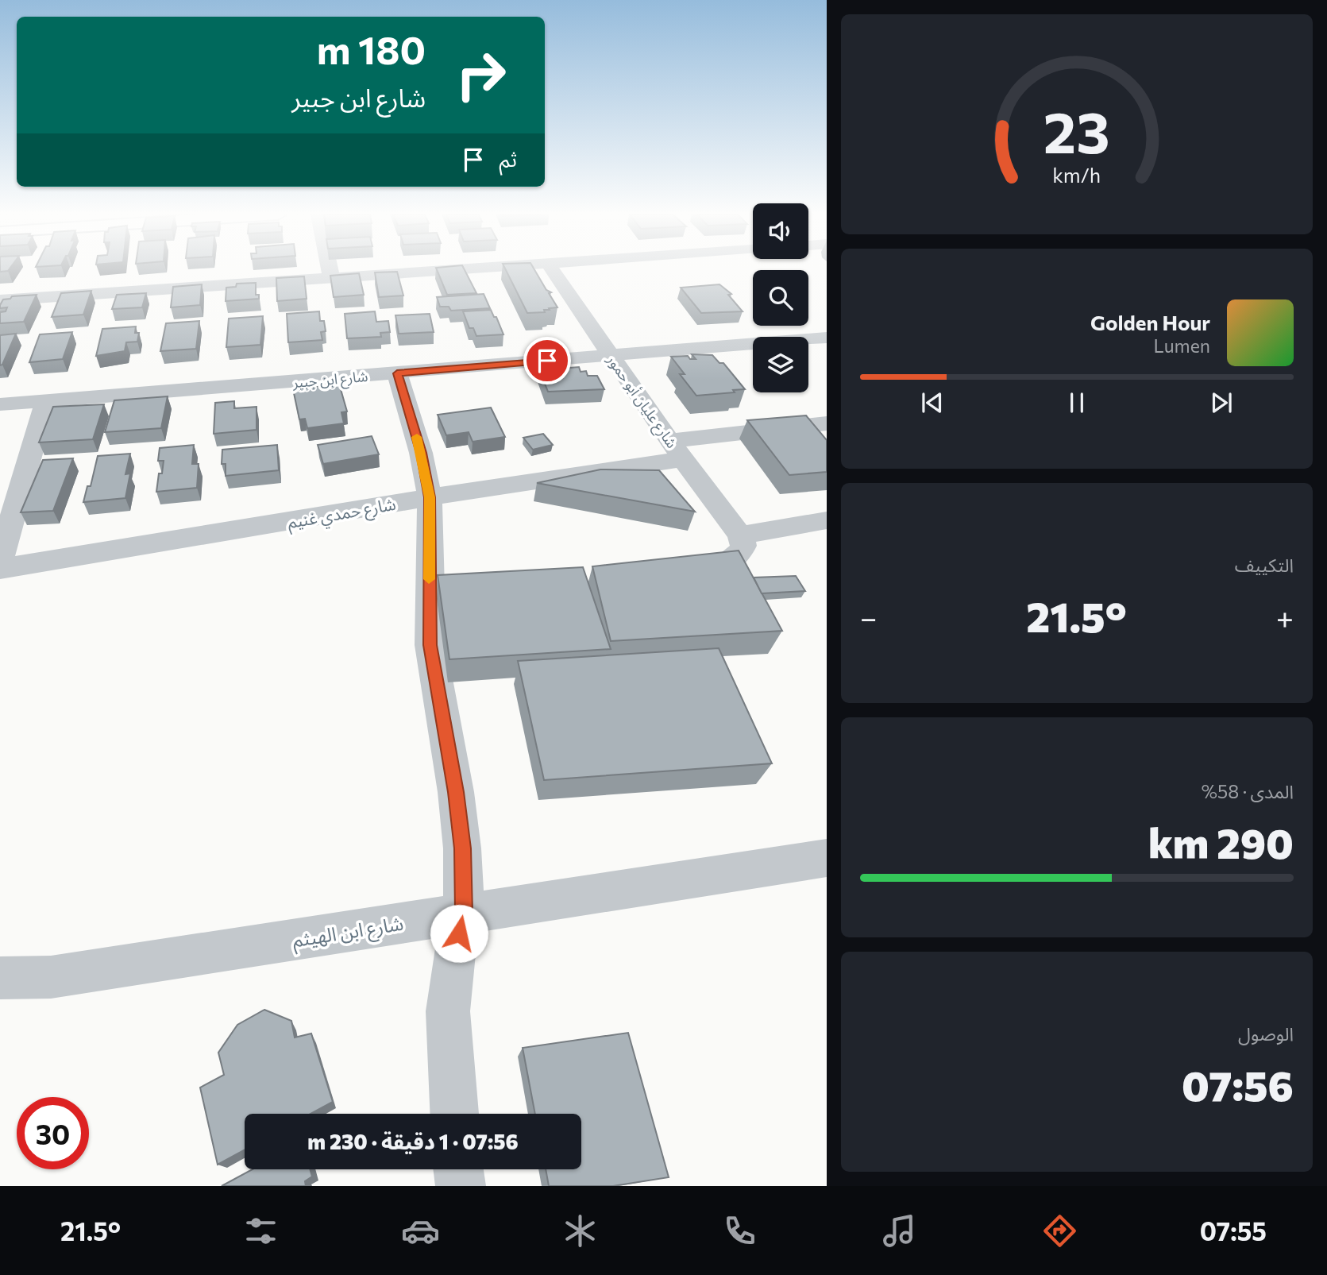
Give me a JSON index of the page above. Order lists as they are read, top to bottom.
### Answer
{
  "streets": {
    "street": [
      "شارع ابن جبير",
      "شارع عليان أبو حمور",
      "شارع حمدي غنيم",
      "شارع ابن الهيثم"
    ]
  },
  "crossings": [
    ["شارع ابن جبير", "شارع عليان أبو حمور"],
    ["شارع عليان أبو حمور", "شارع حمدي غنيم"]
  ],
  "page": {
    "turn": ["180 m", "شارع ابن جبير"],
    "then": "ثم",
    "song": ["Golden Hour", "Lumen"],
    "tile": [
      "التكييف",
      ["المدى · 58%", "290 km"],
      ["الوصول", "07:56"]
    ],
    "heat": ["−", "21.5°", "+"],
    "limit": "30",
    "trip": "07:56 · 1 دقيقة · 230 m",
    "tabs": ["07:55", "21.5°"],
    "gauge": ["23", "km/h"]
  }
}
